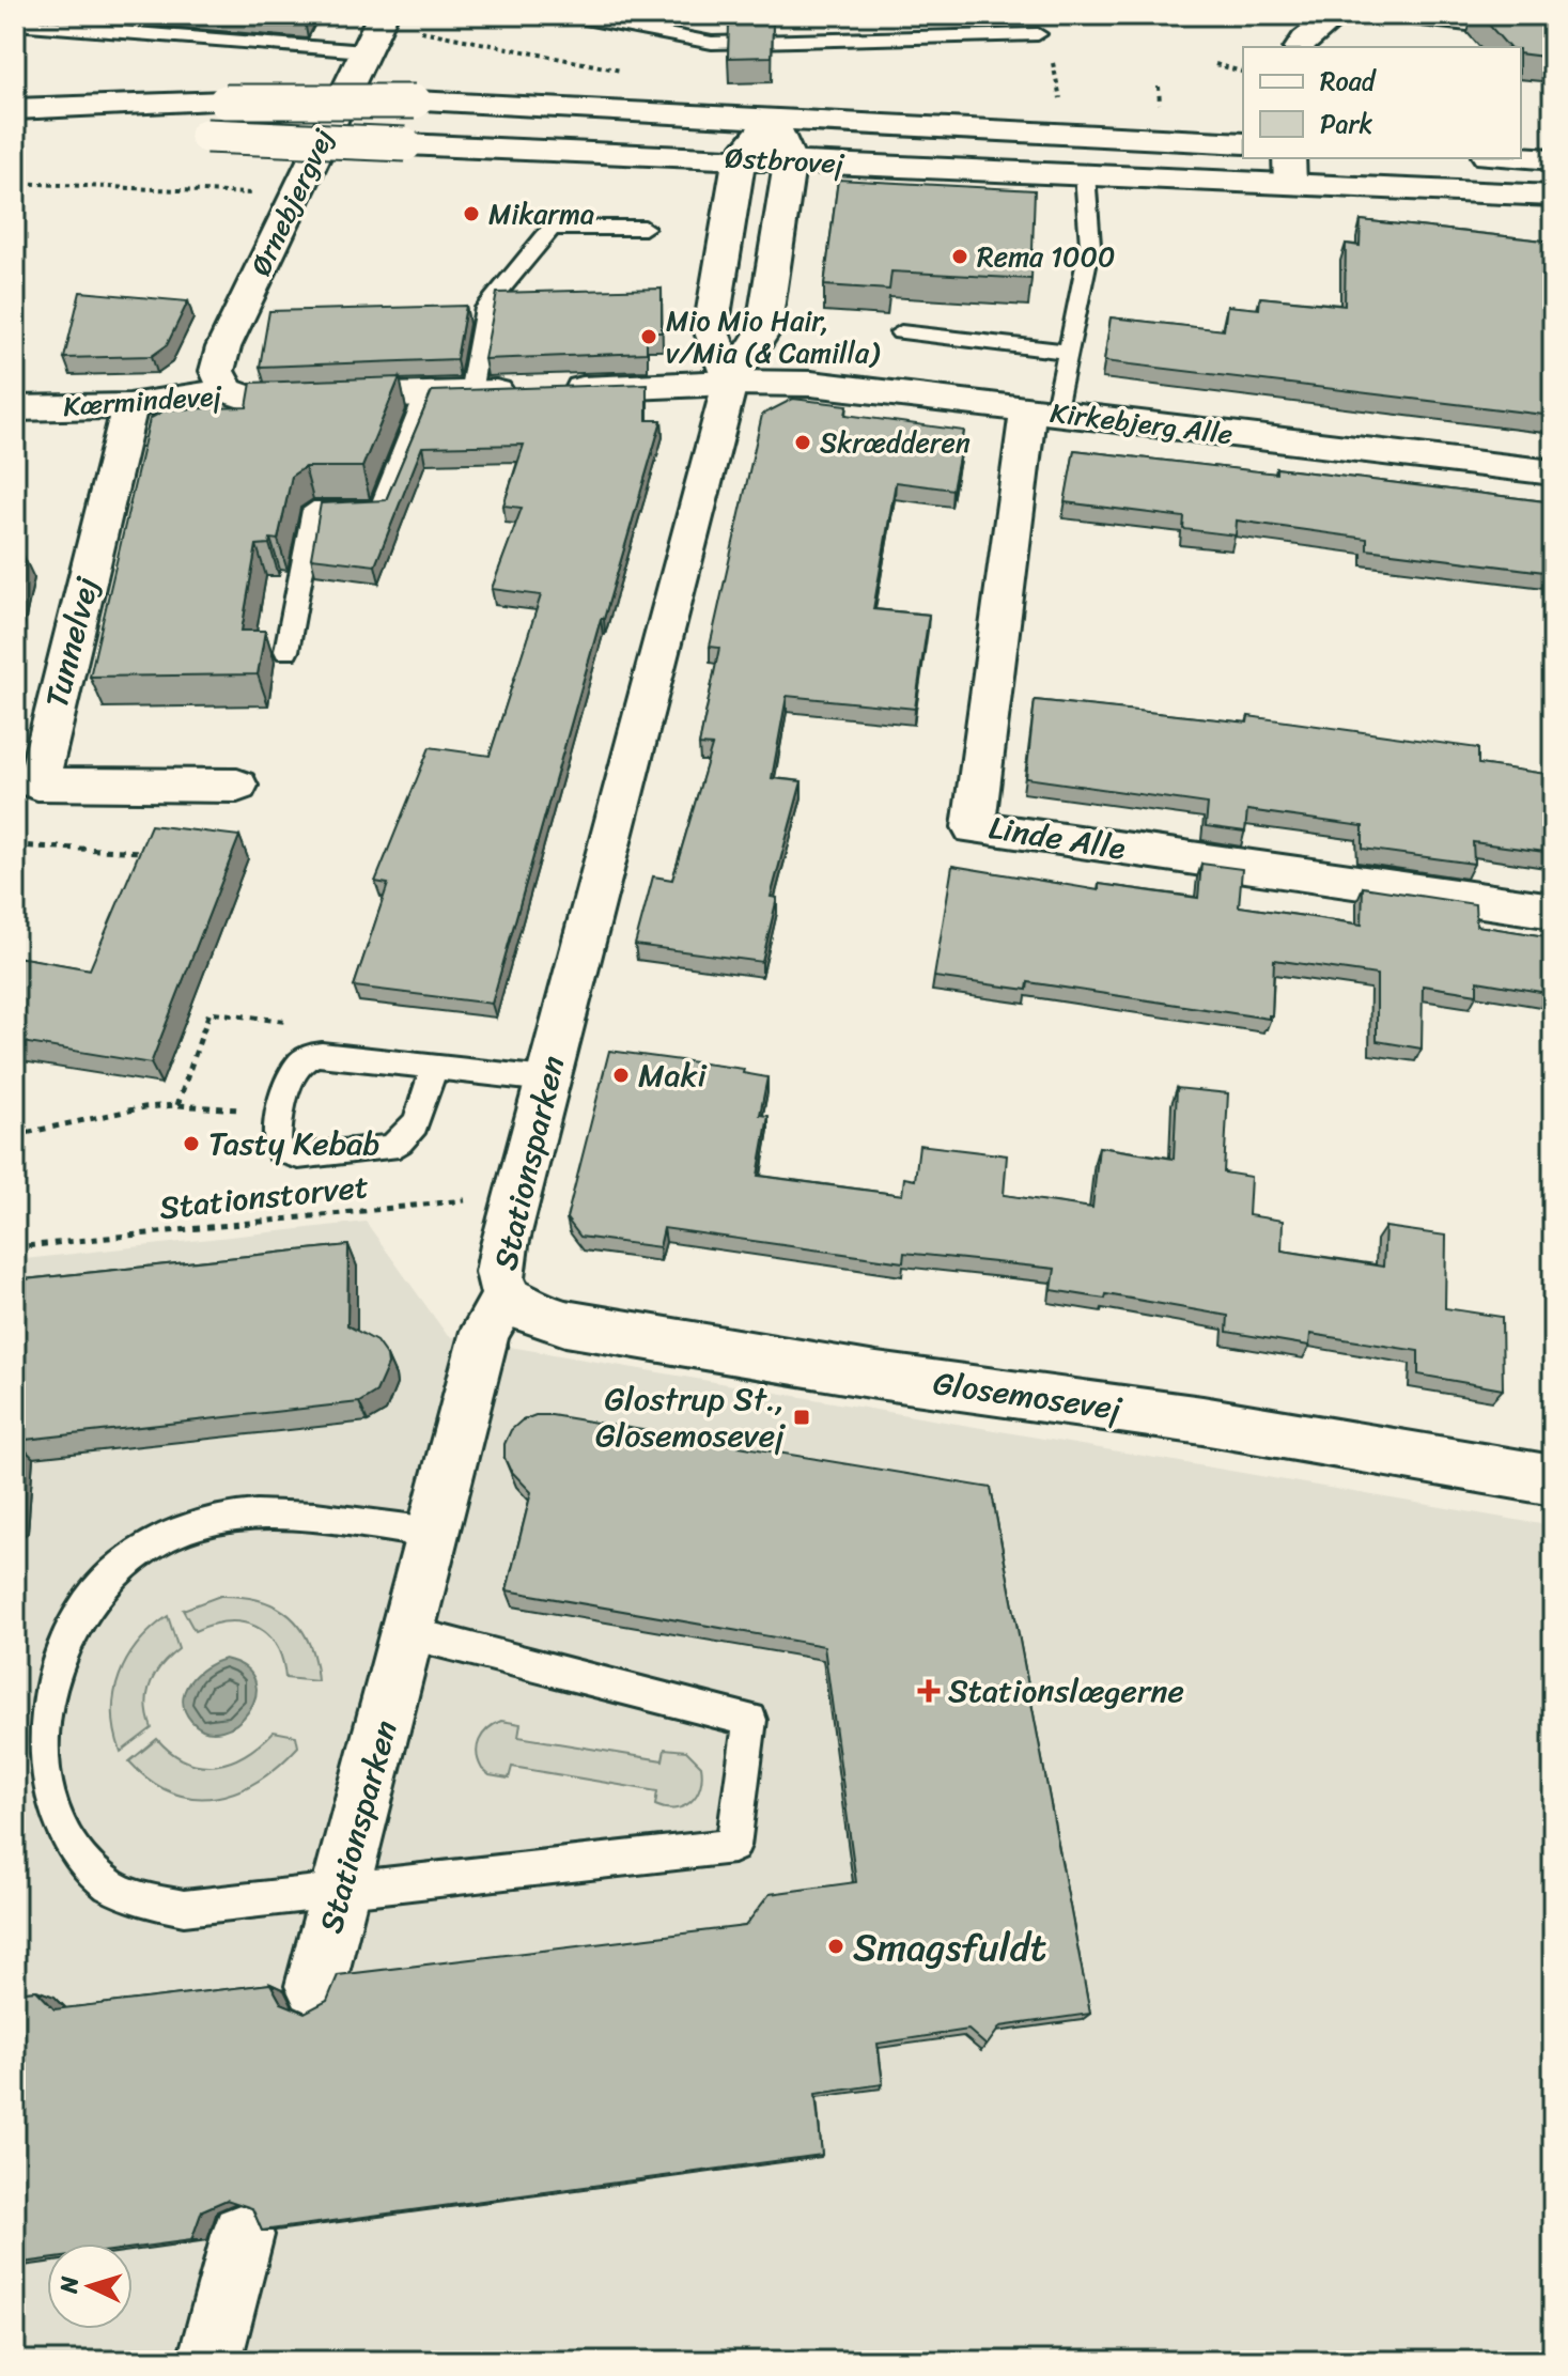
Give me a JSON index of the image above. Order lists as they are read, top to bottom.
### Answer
{
  "streets": {
    "street": [
      "Østbrovej",
      "Ørnebjergvej",
      "Kærmindevej",
      "Kirkebjerg Alle",
      "Tunnelvej",
      "Linde Alle",
      "Stationsparken",
      "Glosemosevej"
    ],
    "path": ["Stationstorvet"]
  },
  "crossings": [
    ["Østbrovej", "Stationsparken"],
    ["Ørnebjergvej", "Kærmindevej"],
    ["Kærmindevej", "Kirkebjerg Alle"],
    ["Kærmindevej", "Tunnelvej"],
    ["Kærmindevej", "Stationsparken"],
    ["Kirkebjerg Alle", "Linde Alle"],
    ["Kirkebjerg Alle", "Stationsparken"],
    ["Stationsparken", "Stationstorvet"],
    ["Stationsparken", "Glosemosevej"]
  ],
  "places": {
    "other": [
      "Mikarma",
      "Rema 1000",
      "Mio Mio Hair, v/Mia (& Camilla)",
      "Skrædderen",
      "Maki",
      "Tasty Kebab",
      "Smagsfuldt"
    ],
    "transit": ["Glostrup St., Glosemosevej"],
    "health": ["Stationslægerne"]
  },
  "legend": ["Road", "Park"],
  "north": "left"
}
